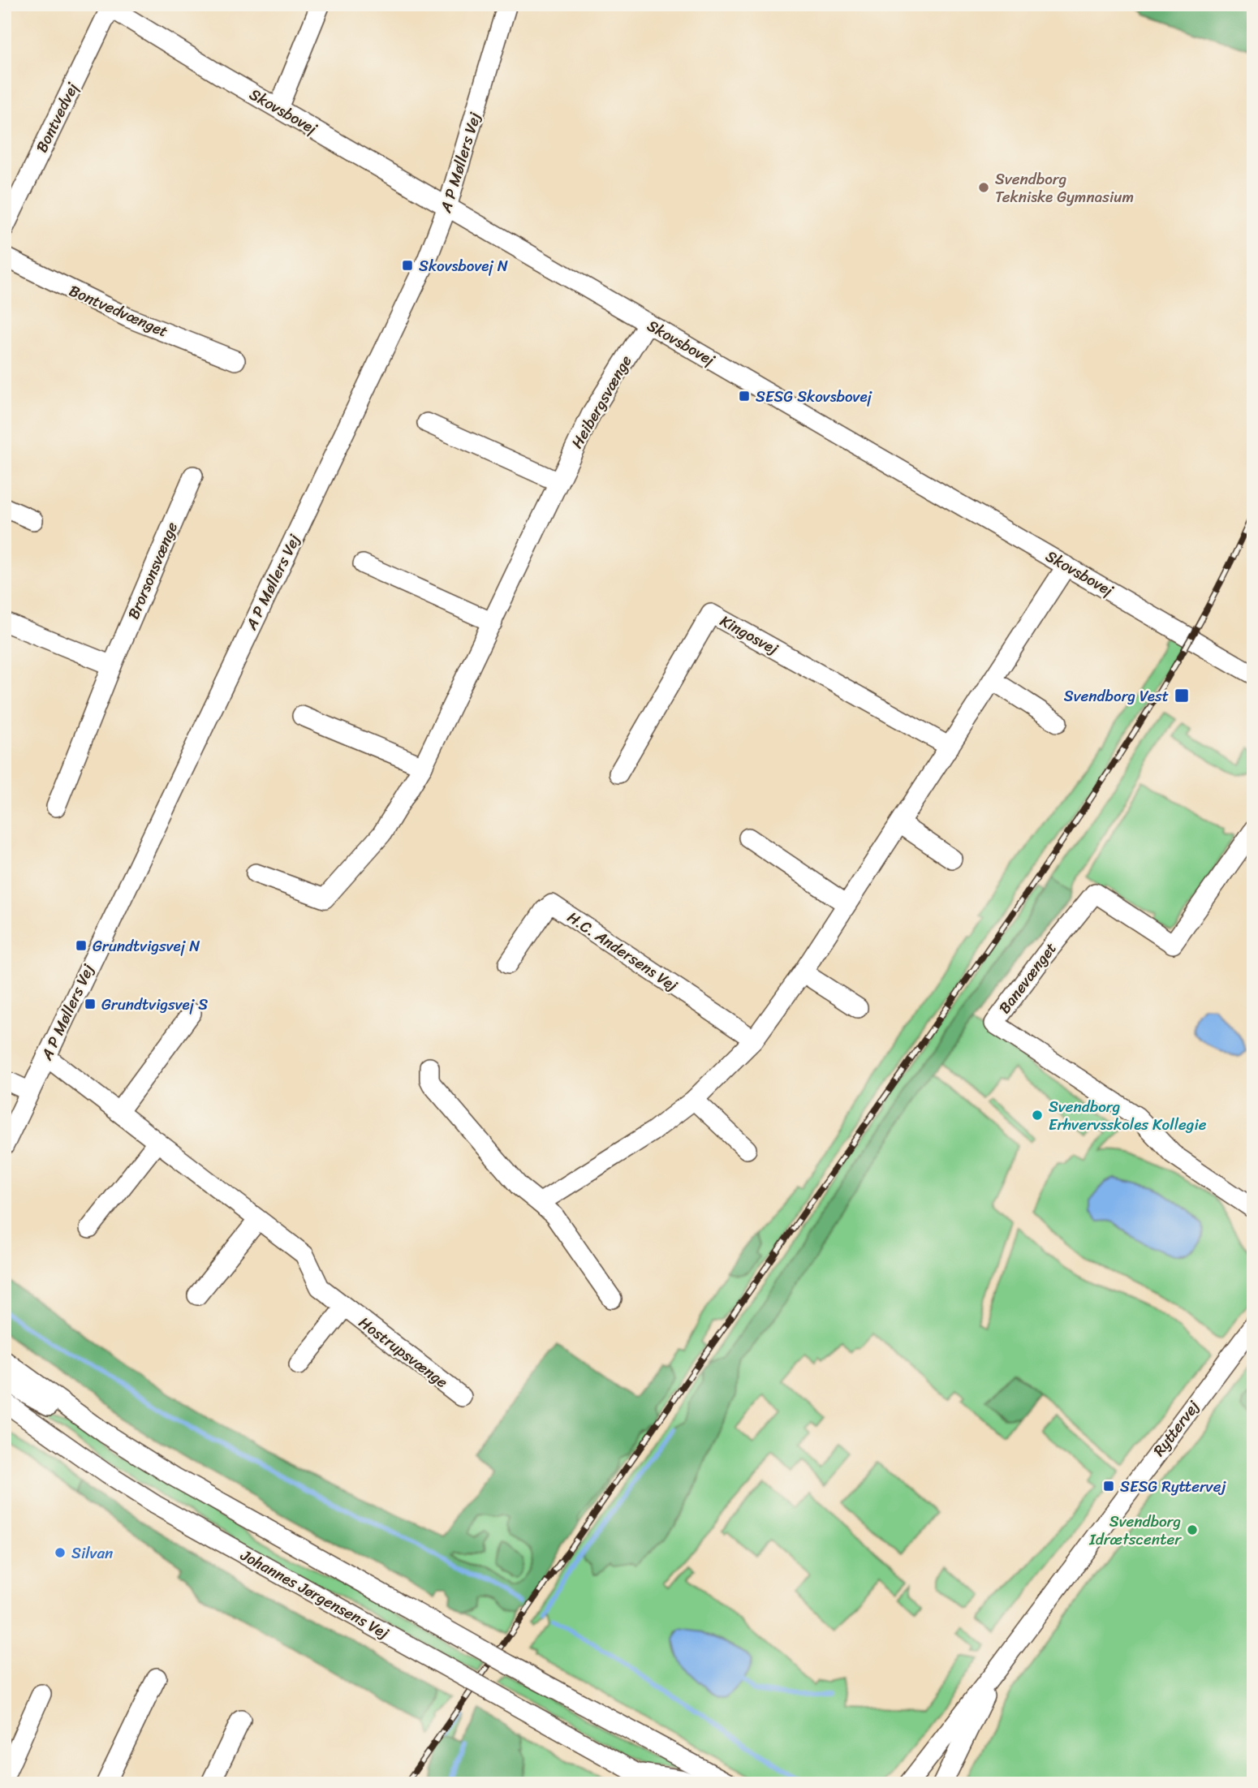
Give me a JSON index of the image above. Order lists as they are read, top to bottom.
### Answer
{
  "streets": {
    "street": [
      "Skovsbovej",
      "Bontvedvej",
      "A P Møllers Vej",
      "Bontvedvænget",
      "Heibergsvænge",
      "Brorsonsvænge",
      "Kingosvej",
      "H.C. Andersens Vej",
      "Banevænget",
      "Hostrupsvænge",
      "Ryttervej",
      "Johannes Jørgensens Vej"
    ]
  },
  "crossings": [
    ["Skovsbovej", "Bontvedvej"],
    ["Skovsbovej", "A P Møllers Vej"],
    ["Skovsbovej", "Heibergsvænge"],
    ["A P Møllers Vej", "Hostrupsvænge"]
  ],
  "places": {
    "other": [
      "Svendborg Tekniske Gymnasium",
      "Svendborg Erhvervsskoles Kollegie",
      "Svendborg Idrætscenter",
      "Silvan"
    ],
    "transit": [
      "Skovsbovej N",
      "SESG Skovsbovej",
      "Svendborg Vest",
      "Grundtvigsvej N",
      "Grundtvigsvej S",
      "SESG Ryttervej"
    ]
  }
}
